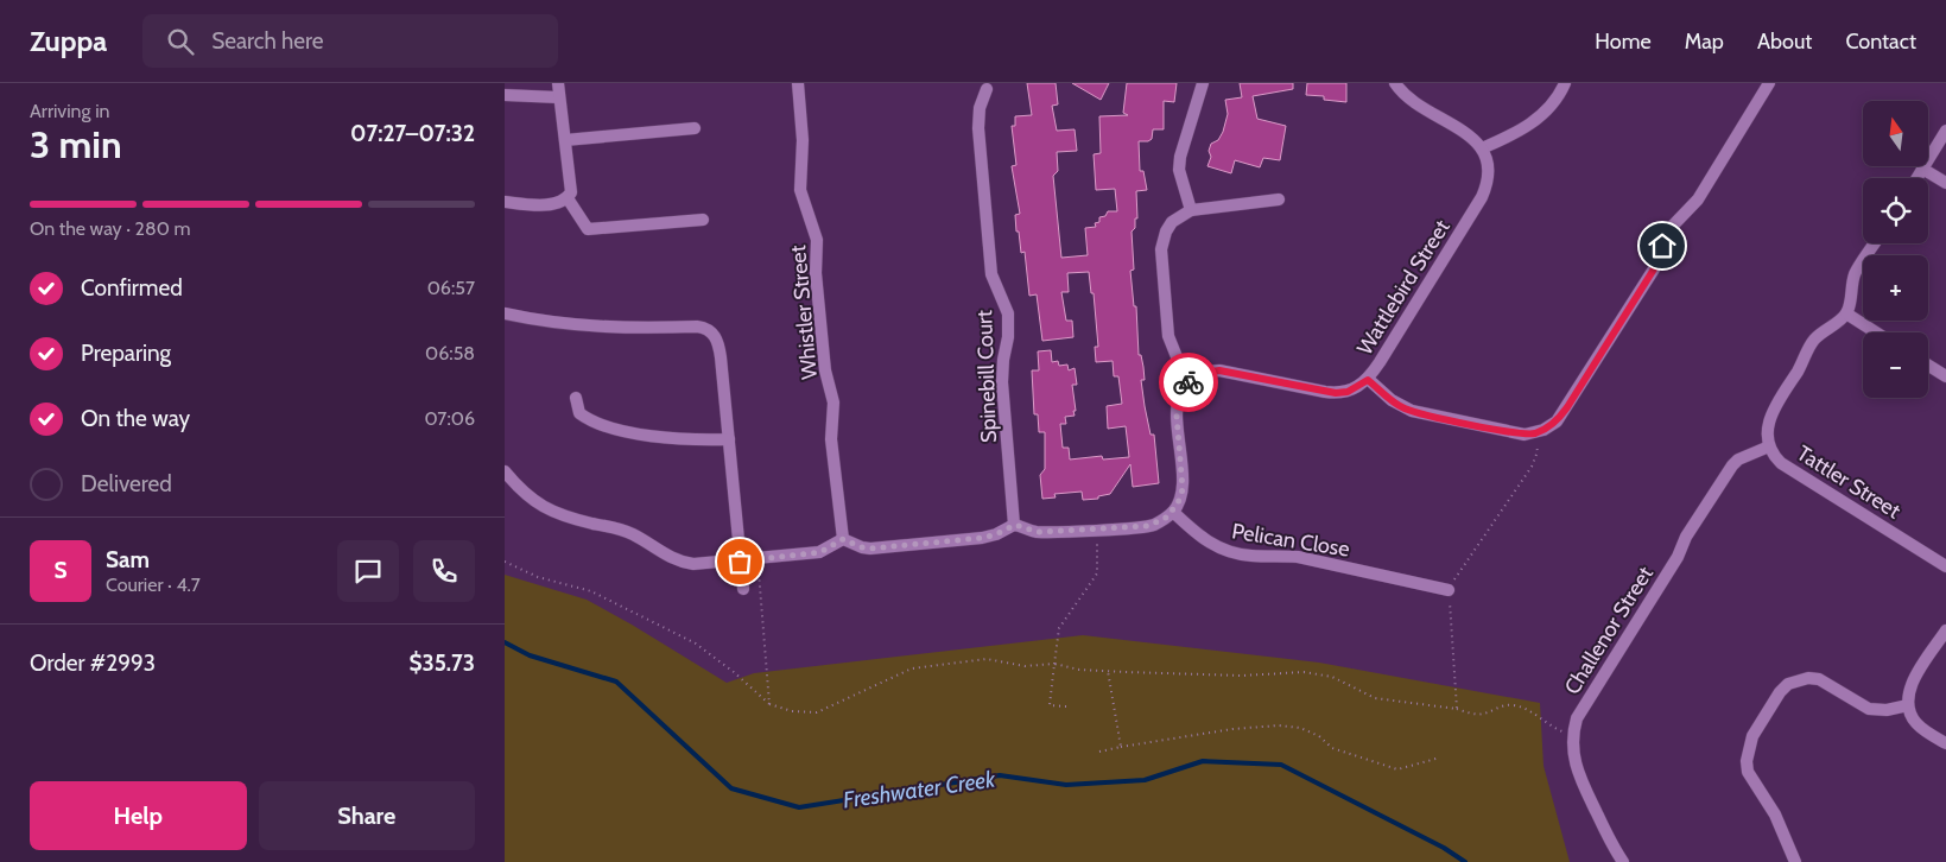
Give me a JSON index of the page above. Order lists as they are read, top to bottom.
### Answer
{
  "streets": {
    "street": [
      "Wattlebird Street",
      "Whistler Street",
      "Spinebill Court",
      "Tattler Street",
      "Pelican Close",
      "Challenor Street"
    ]
  },
  "crossings": [
    ["Tattler Street", "Challenor Street"]
  ],
  "water": ["Freshwater Creek"],
  "north": "top",
  "page": {
    "header": "Zuppa",
    "search": "Search here",
    "nav": [
      "Home",
      "Map",
      "About",
      "Contact"
    ],
    "heading": ["3 min", "Arriving in", "07:27–07:32"],
    "panel": [
      "Sam",
      "Courier · 4.7",
      "Order #2993",
      "$35.73"
    ],
    "map_buttons": ["+", "−"],
    "bar": "On the way · 280 m",
    "list": [
      ["Confirmed", "06:57"],
      ["Preparing", "06:58"],
      ["On the way", "07:06"],
      "Delivered"
    ],
    "round": "S",
    "buttons": ["Help", "Share"]
  }
}
